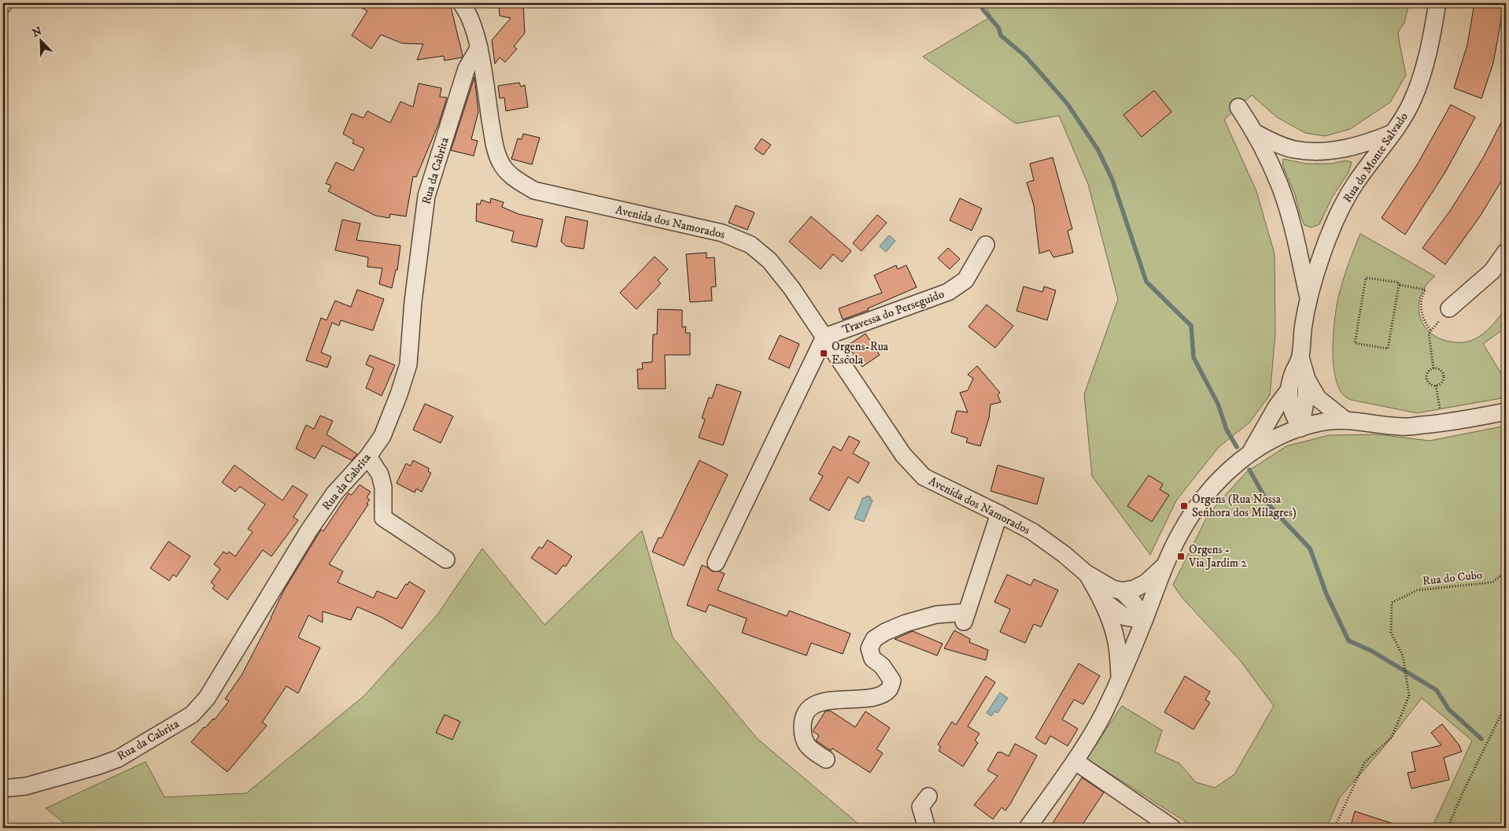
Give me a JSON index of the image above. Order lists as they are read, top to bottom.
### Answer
{
  "streets": {
    "street": [
      "Rua do Monte Salvado",
      "Rua da Cabrita",
      "Avenida dos Namorados",
      "Travessa do Perseguido"
    ],
    "path": ["Rua do Cubo"]
  },
  "crossings": [
    ["Rua da Cabrita", "Avenida dos Namorados"],
    ["Avenida dos Namorados", "Travessa do Perseguido"]
  ],
  "places": {
    "transit": ["Orgens-Rua Escola", "Orgens (Rua Nossa Senhora dos Milagres)", "Orgens - Via Jardim 2"]
  },
  "north": "top left"
}
